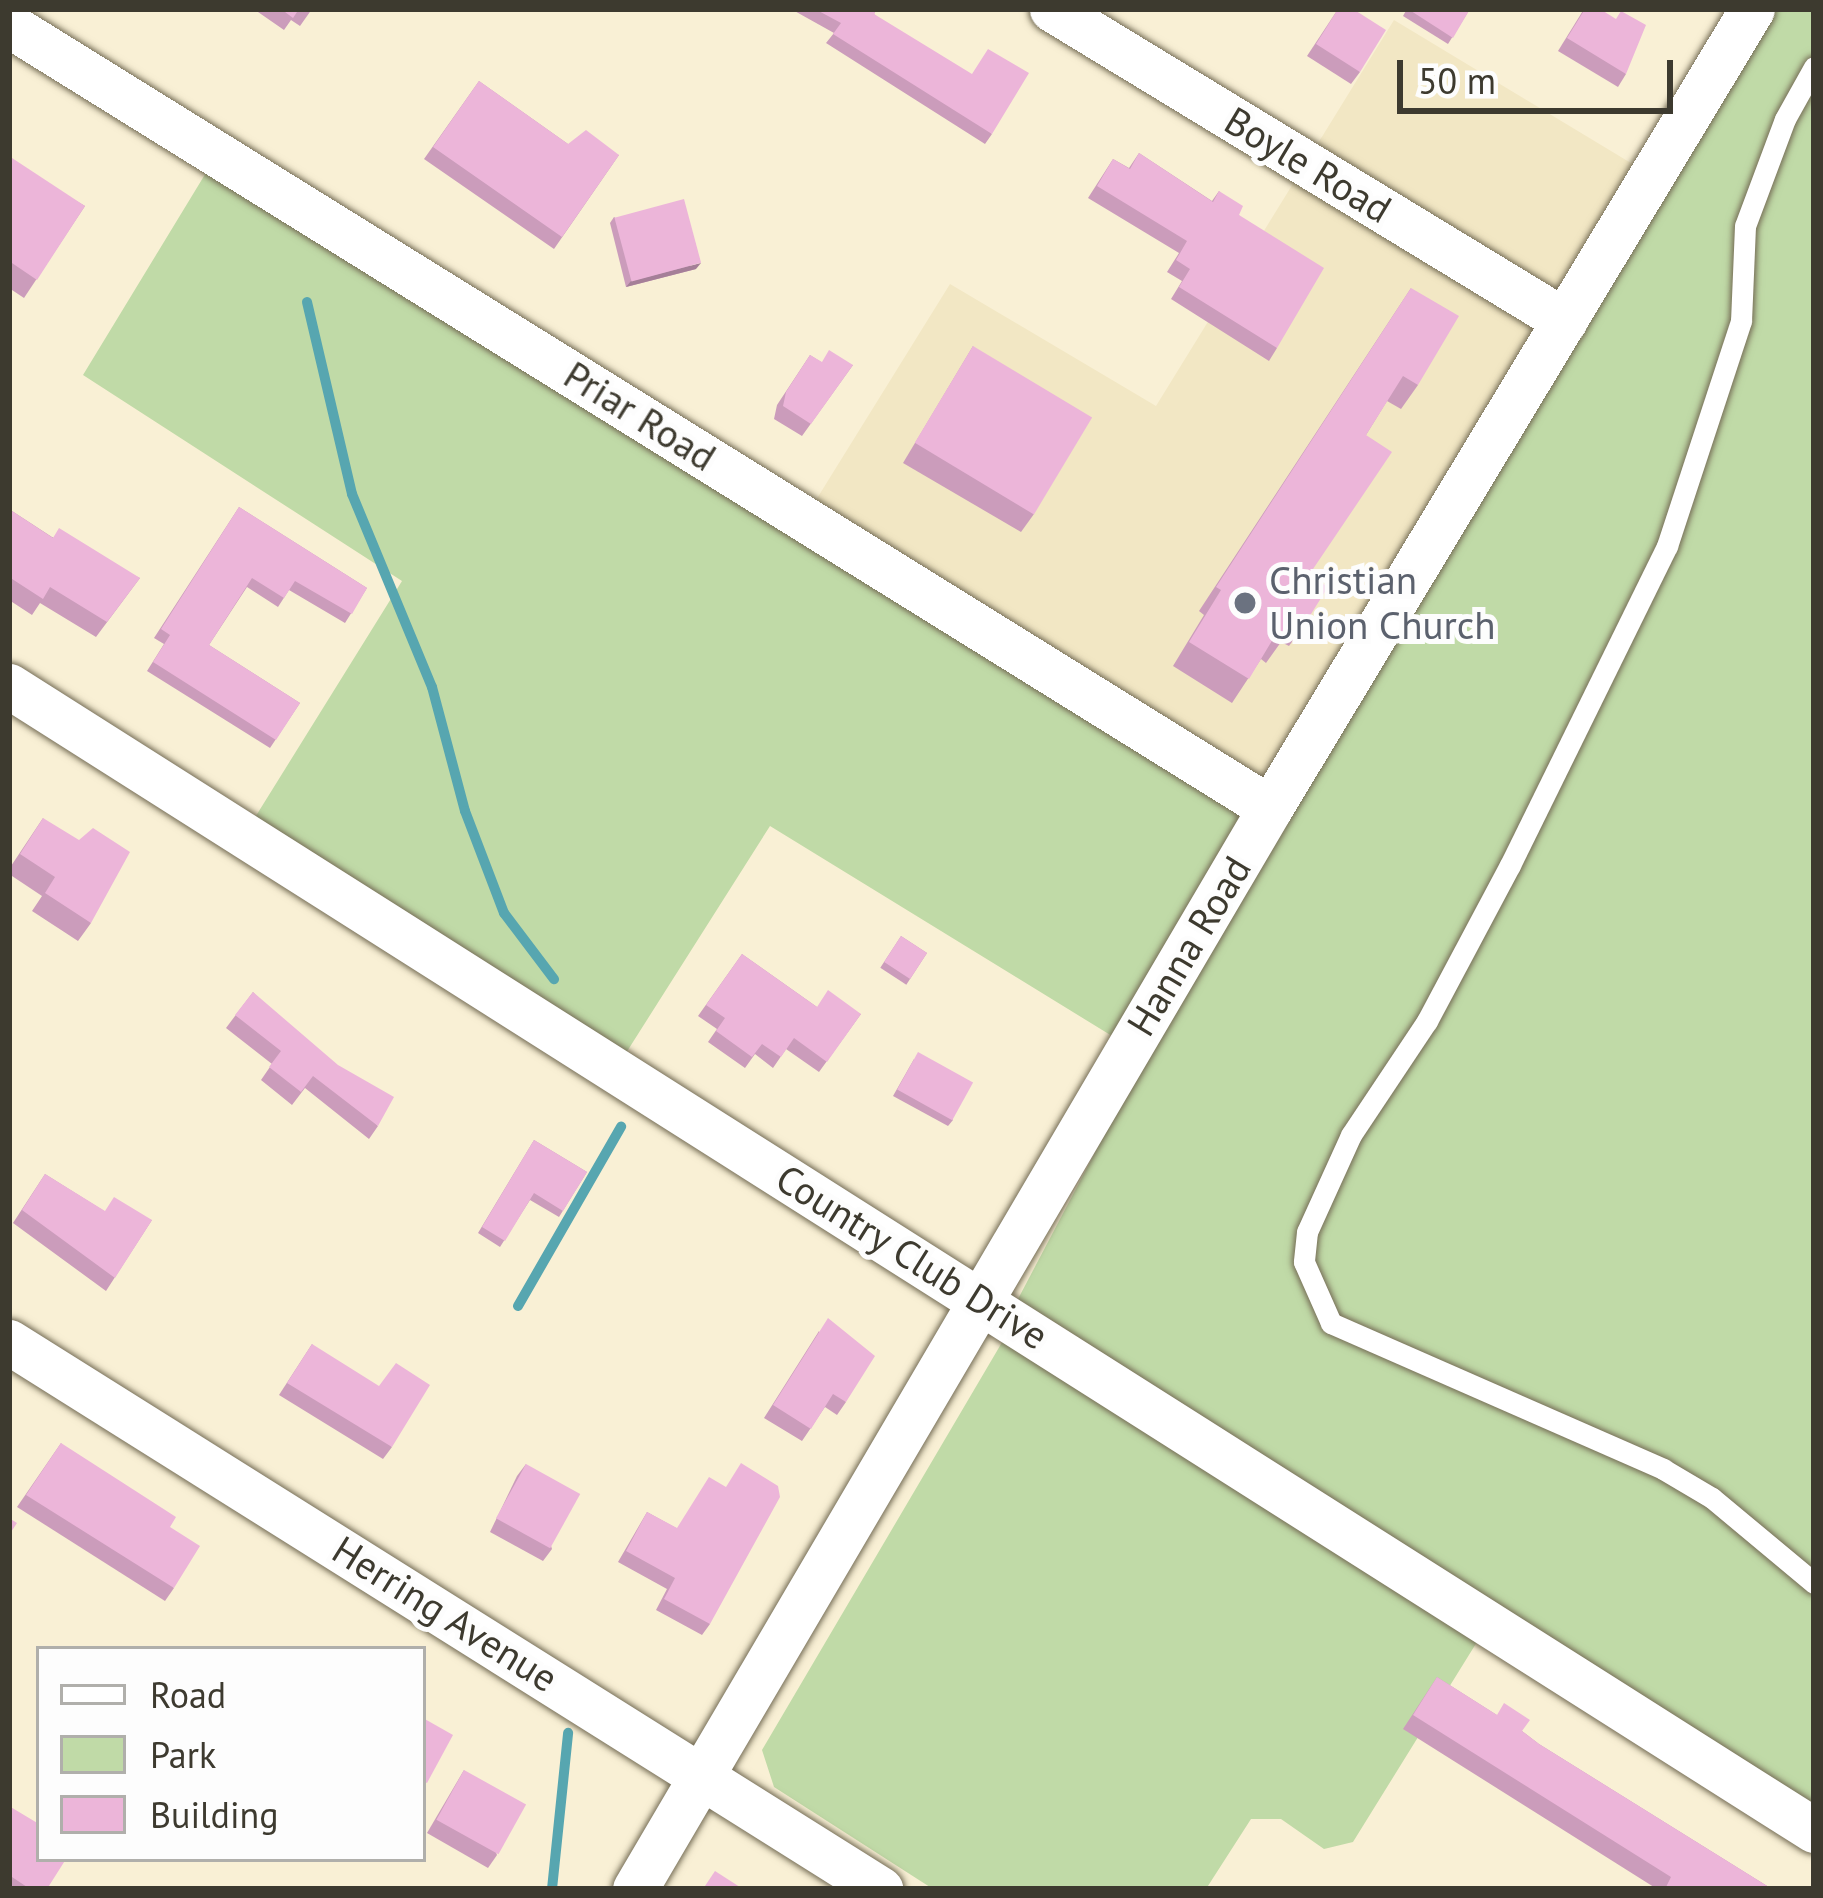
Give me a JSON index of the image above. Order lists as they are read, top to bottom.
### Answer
{
  "streets": {
    "street": [
      "Boyle Road",
      "Priar Road",
      "Hanna Road",
      "Country Club Drive",
      "Herring Avenue"
    ]
  },
  "crossings": [
    ["Boyle Road", "Hanna Road"],
    ["Priar Road", "Hanna Road"],
    ["Hanna Road", "Country Club Drive"],
    ["Hanna Road", "Herring Avenue"]
  ],
  "places": ["Christian Union Church"],
  "legend": ["Road", "Park", "Building"],
  "scale_bar": "50 m"
}
